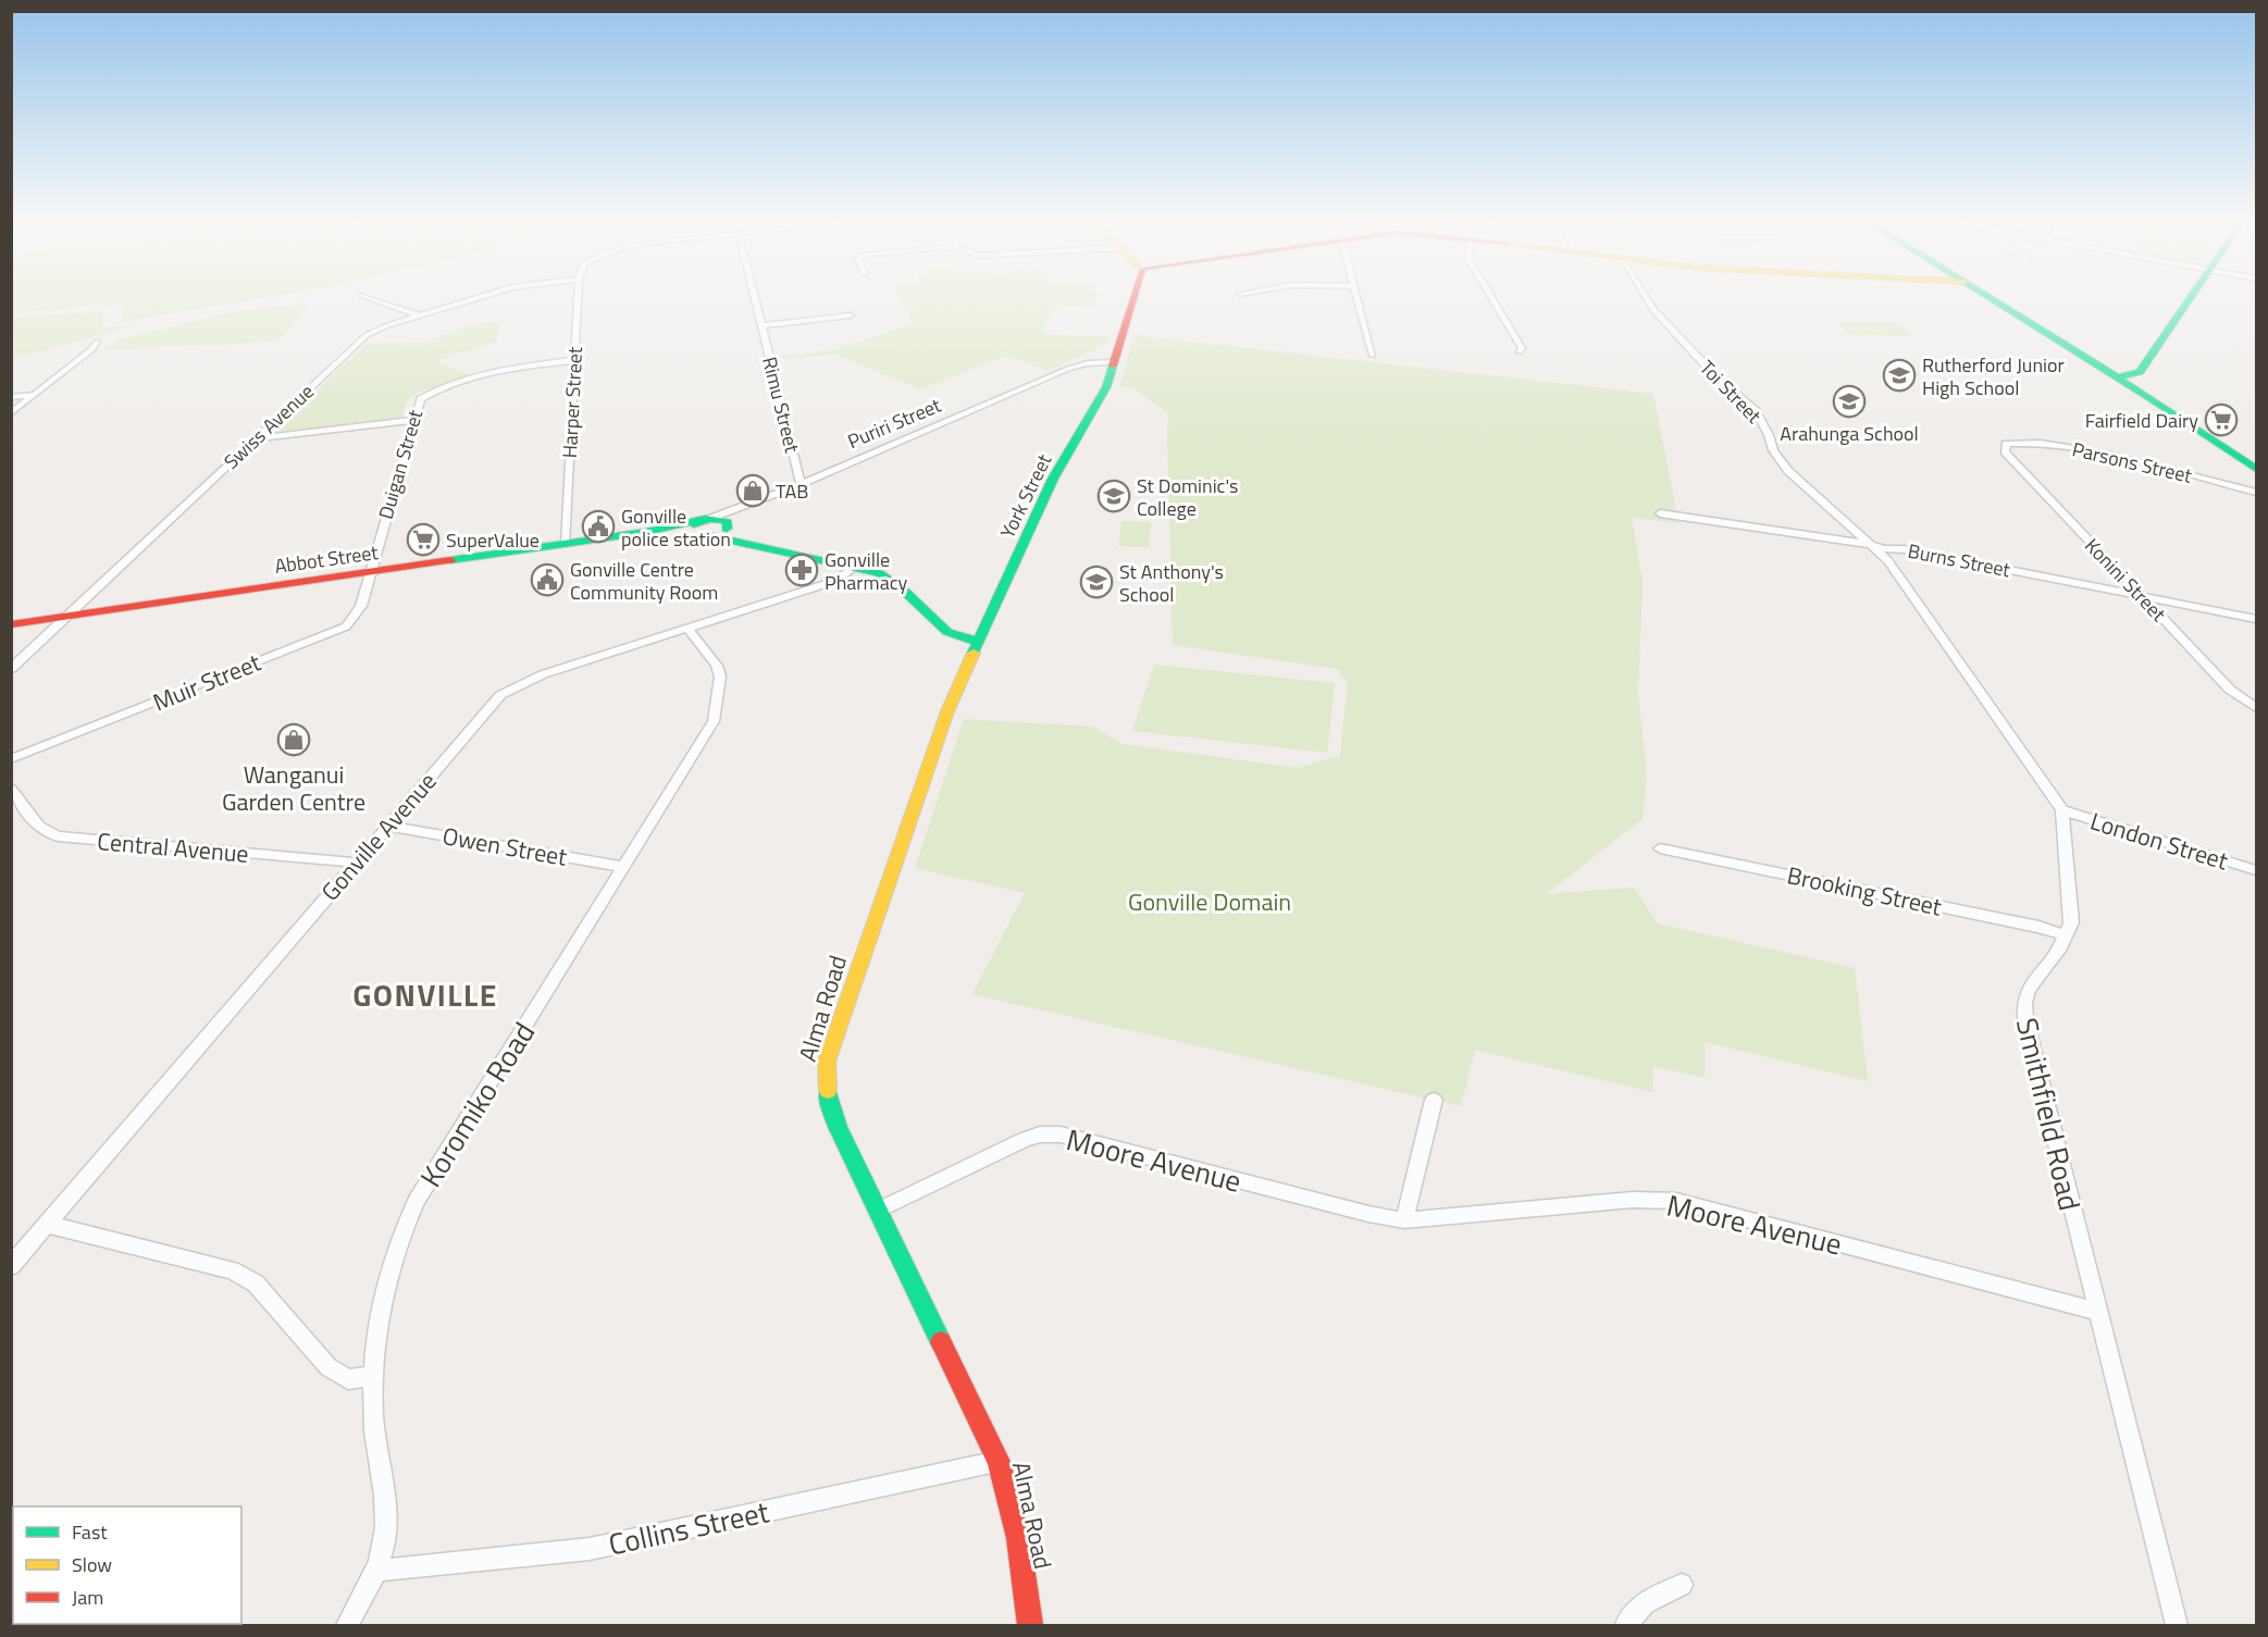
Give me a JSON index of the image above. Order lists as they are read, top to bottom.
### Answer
{
  "streets": {
    "street": [
      "Toi Street",
      "Harper Street",
      "Rimu Street",
      "Puriri Street",
      "Swiss Avenue",
      "Parsons Street",
      "Duigan Street",
      "York Street",
      "Abbot Street",
      "Burns Street",
      "Konini Street",
      "Muir Street",
      "Gonville Avenue",
      "London Street",
      "Owen Street",
      "Central Avenue",
      "Brooking Street",
      "Alma Road",
      "Koromiko Road",
      "Smithfield Road",
      "Moore Avenue",
      "Collins Street"
    ]
  },
  "crossings": [
    ["Toi Street", "Burns Street"],
    ["Toi Street", "Smithfield Road"],
    ["Harper Street", "Duigan Street"],
    ["Harper Street", "Abbot Street"],
    ["Rimu Street", "Puriri Street"],
    ["Puriri Street", "York Street"],
    ["Puriri Street", "Abbot Street"],
    ["Swiss Avenue", "Abbot Street"],
    ["Parsons Street", "Konini Street"],
    ["Duigan Street", "Abbot Street"],
    ["Duigan Street", "Muir Street"],
    ["York Street", "Alma Road"],
    ["Abbot Street", "Muir Street"],
    ["Burns Street", "Konini Street"],
    ["Burns Street", "Smithfield Road"],
    ["Gonville Avenue", "Owen Street"],
    ["Gonville Avenue", "Central Avenue"],
    ["Gonville Avenue", "Koromiko Road"],
    ["London Street", "Smithfield Road"],
    ["Owen Street", "Koromiko Road"],
    ["Brooking Street", "Smithfield Road"],
    ["Alma Road", "Moore Avenue"],
    ["Alma Road", "Collins Street"],
    ["Koromiko Road", "Collins Street"],
    ["Smithfield Road", "Moore Avenue"]
  ],
  "districts": ["GONVILLE"],
  "parks": ["Gonville Domain"],
  "places": {
    "school or university": [
      "Rutherford Junior High School",
      "Arahunga School",
      "St Dominic's College",
      "St Anthony's School"
    ],
    "supermarket": ["Fairfield Dairy", "SuperValue"],
    "shop": ["TAB", "Wanganui Garden Centre"],
    "public building": ["Gonville police station", "Gonville Centre Community Room"],
    "pharmacy": ["Gonville Pharmacy"]
  },
  "legend": ["Fast", "Slow", "Jam"]
}
